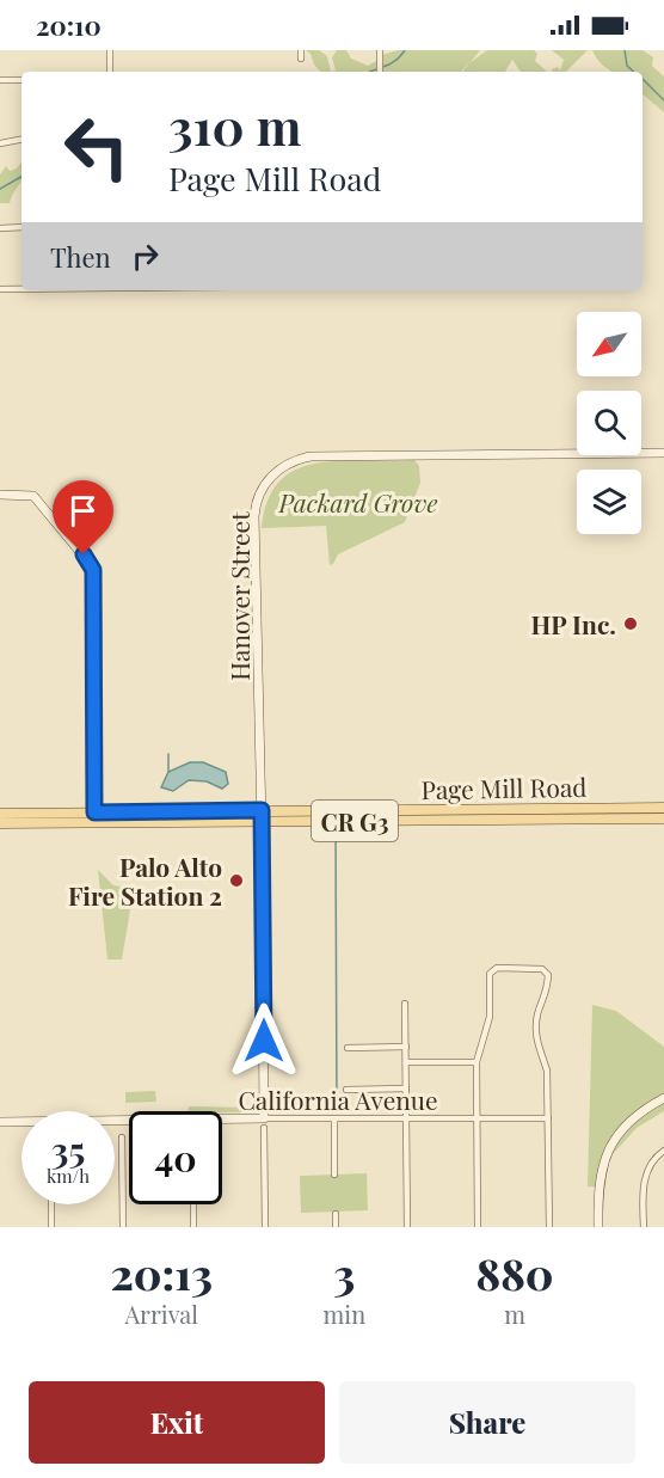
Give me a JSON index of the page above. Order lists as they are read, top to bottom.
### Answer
{
  "streets": {
    "main road": ["Page Mill Road", "CR G3"],
    "street": ["Hanover Street", "California Avenue"]
  },
  "crossings": [
    ["Hanover Street", "Page Mill Road"],
    ["Hanover Street", "California Avenue"]
  ],
  "parks": ["Packard Grove"],
  "places": ["HP Inc.", "Palo Alto Fire Station 2"],
  "north": "bottom left",
  "page": {
    "status": "20:10",
    "turn": ["310 m", "Page Mill Road"],
    "then": "Then",
    "speed": "35 km/h",
    "limit": "40",
    "eta": [
      "20:13",
      "Arrival",
      "3",
      "min",
      "880",
      "m"
    ],
    "buttons": ["Exit", "Share"]
  }
}
